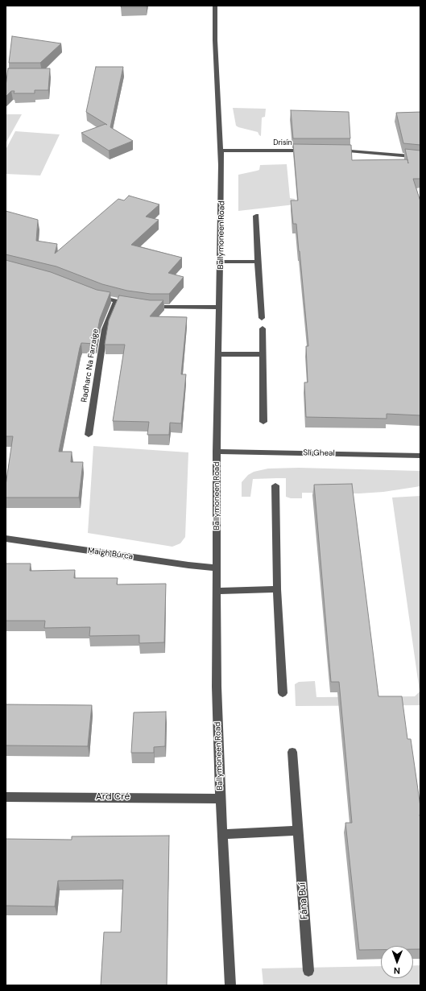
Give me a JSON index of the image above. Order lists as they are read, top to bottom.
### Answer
{
  "streets": {
    "street": [
      "Drisín",
      "Ballymoneen Road",
      "Radharc Na Farraige",
      "Slí Gheal",
      "Maigh Búrca",
      "Ard Cré",
      "Fána Buí"
    ]
  },
  "crossings": [
    ["Drisín", "Ballymoneen Road"],
    ["Ballymoneen Road", "Slí Gheal"],
    ["Ballymoneen Road", "Maigh Búrca"],
    ["Ballymoneen Road", "Ard Cré"]
  ],
  "north": "bottom"
}
